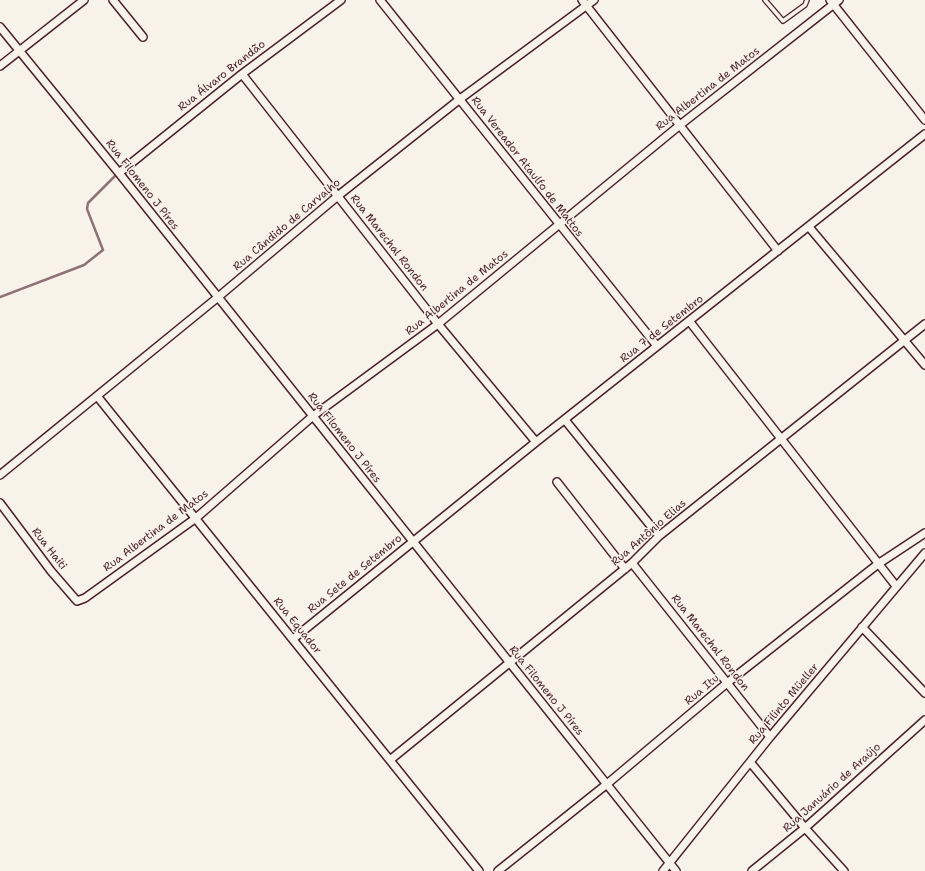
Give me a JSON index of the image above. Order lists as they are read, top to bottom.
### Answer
{
  "streets": {
    "street": [
      "Rua Álvaro Brandão",
      "Rua Albertina de Matos",
      "Rua Vereador Ataulfo de Mattos",
      "Rua Filomeno J Píres",
      "Rua Cândido de Carvalho",
      "Rua Marechal Rondon",
      "Rua 7 de Setembro",
      "Rua Antônio Elias",
      "Rua Haiti",
      "Rua Sete de Setembro",
      "Rua Equador",
      "Rua Itu",
      "Rua Filinto Müeller",
      "Rua Januário de Araújo"
    ]
  },
  "crossings": [
    ["Rua Álvaro Brandão", "Rua Filomeno J Píres"],
    ["Rua Álvaro Brandão", "Rua Marechal Rondon"],
    ["Rua Albertina de Matos", "Rua Vereador Ataulfo de Mattos"],
    ["Rua Albertina de Matos", "Rua Filomeno J Píres"],
    ["Rua Albertina de Matos", "Rua Marechal Rondon"],
    ["Rua Albertina de Matos", "Rua Haiti"],
    ["Rua Albertina de Matos", "Rua Equador"],
    ["Rua Vereador Ataulfo de Mattos", "Rua Cândido de Carvalho"],
    ["Rua Vereador Ataulfo de Mattos", "Rua 7 de Setembro"],
    ["Rua Filomeno J Píres", "Rua Cândido de Carvalho"],
    ["Rua Filomeno J Píres", "Rua 7 de Setembro"],
    ["Rua Filomeno J Píres", "Rua Antônio Elias"],
    ["Rua Filomeno J Píres", "Rua Sete de Setembro"],
    ["Rua Filomeno J Píres", "Rua Itu"],
    ["Rua Filomeno J Píres", "Rua Filinto Müeller"],
    ["Rua Cândido de Carvalho", "Rua Marechal Rondon"],
    ["Rua Cândido de Carvalho", "Rua Equador"],
    ["Rua Marechal Rondon", "Rua 7 de Setembro"],
    ["Rua Marechal Rondon", "Rua Antônio Elias"],
    ["Rua Marechal Rondon", "Rua Itu"],
    ["Rua Marechal Rondon", "Rua Filinto Müeller"],
    ["Rua 7 de Setembro", "Rua Sete de Setembro"],
    ["Rua Antônio Elias", "Rua Equador"],
    ["Rua Sete de Setembro", "Rua Equador"]
  ]
}
